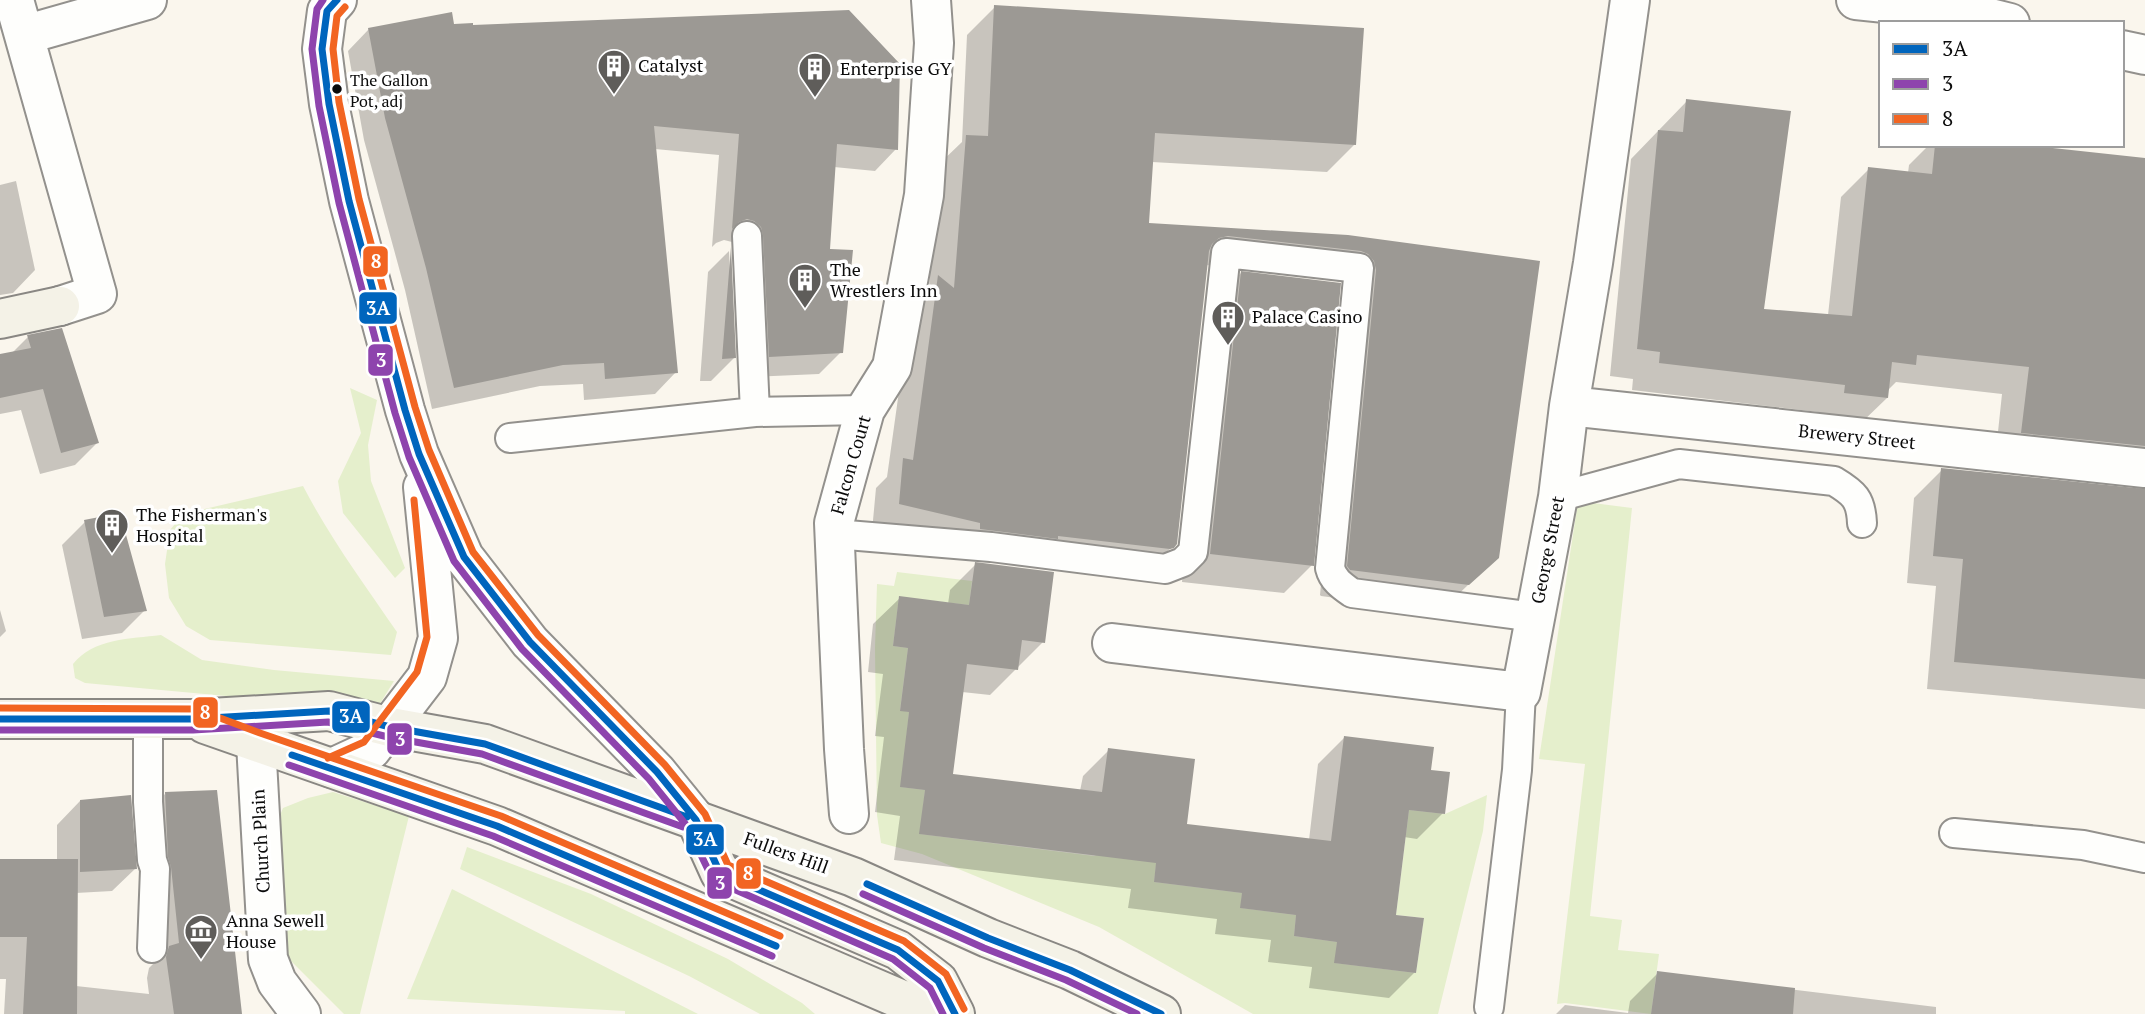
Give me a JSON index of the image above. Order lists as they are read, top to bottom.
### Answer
{
  "streets": {
    "main road": ["Fullers Hill"],
    "street": [
      "Brewery Street",
      "Falcon Court",
      "George Street",
      "Church Plain"
    ]
  },
  "crossings": [
    ["Brewery Street", "George Street"]
  ],
  "places": {
    "other": ["The Gallon Pot, adj"],
    "building": [
      "Catalyst",
      "Enterprise GY",
      "The Wrestlers Inn",
      "Palace Casino",
      "The Fisherman's Hospital"
    ],
    "museum": ["Anna Sewell House"]
  },
  "lines": ["transit line 3A", "transit line 3", "transit line 8"],
  "legend": ["3A", "3", "8"]
}
